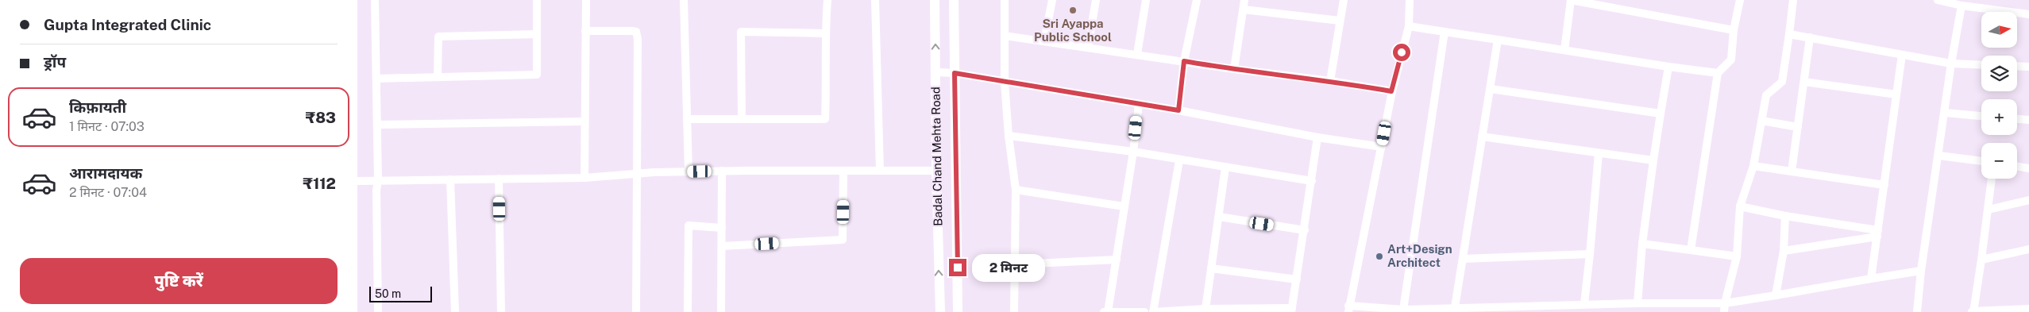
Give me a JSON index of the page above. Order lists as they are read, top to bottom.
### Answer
{
  "streets": {
    "street": ["Badal Chand Mehta Road"]
  },
  "places": ["Sri Ayappa Public School", "Art+Design Architect"],
  "scale_bar": "50 m",
  "north": "right",
  "page": {
    "banner": ["Gupta Integrated Clinic", "ड्रॉप"],
    "map_buttons": ["+", "−"],
    "list": [
      {
        "name": "किफ़ायती",
        "note": "1 मिनट · 07:03",
        "value": "₹83"
      },
      {
        "name": "आरामदायक",
        "note": "2 मिनट · 07:04",
        "value": "₹112"
      }
    ],
    "buttons": "पुष्टि करें",
    "bubble": "2 मिनट",
    "scale": "50 m"
  }
}
